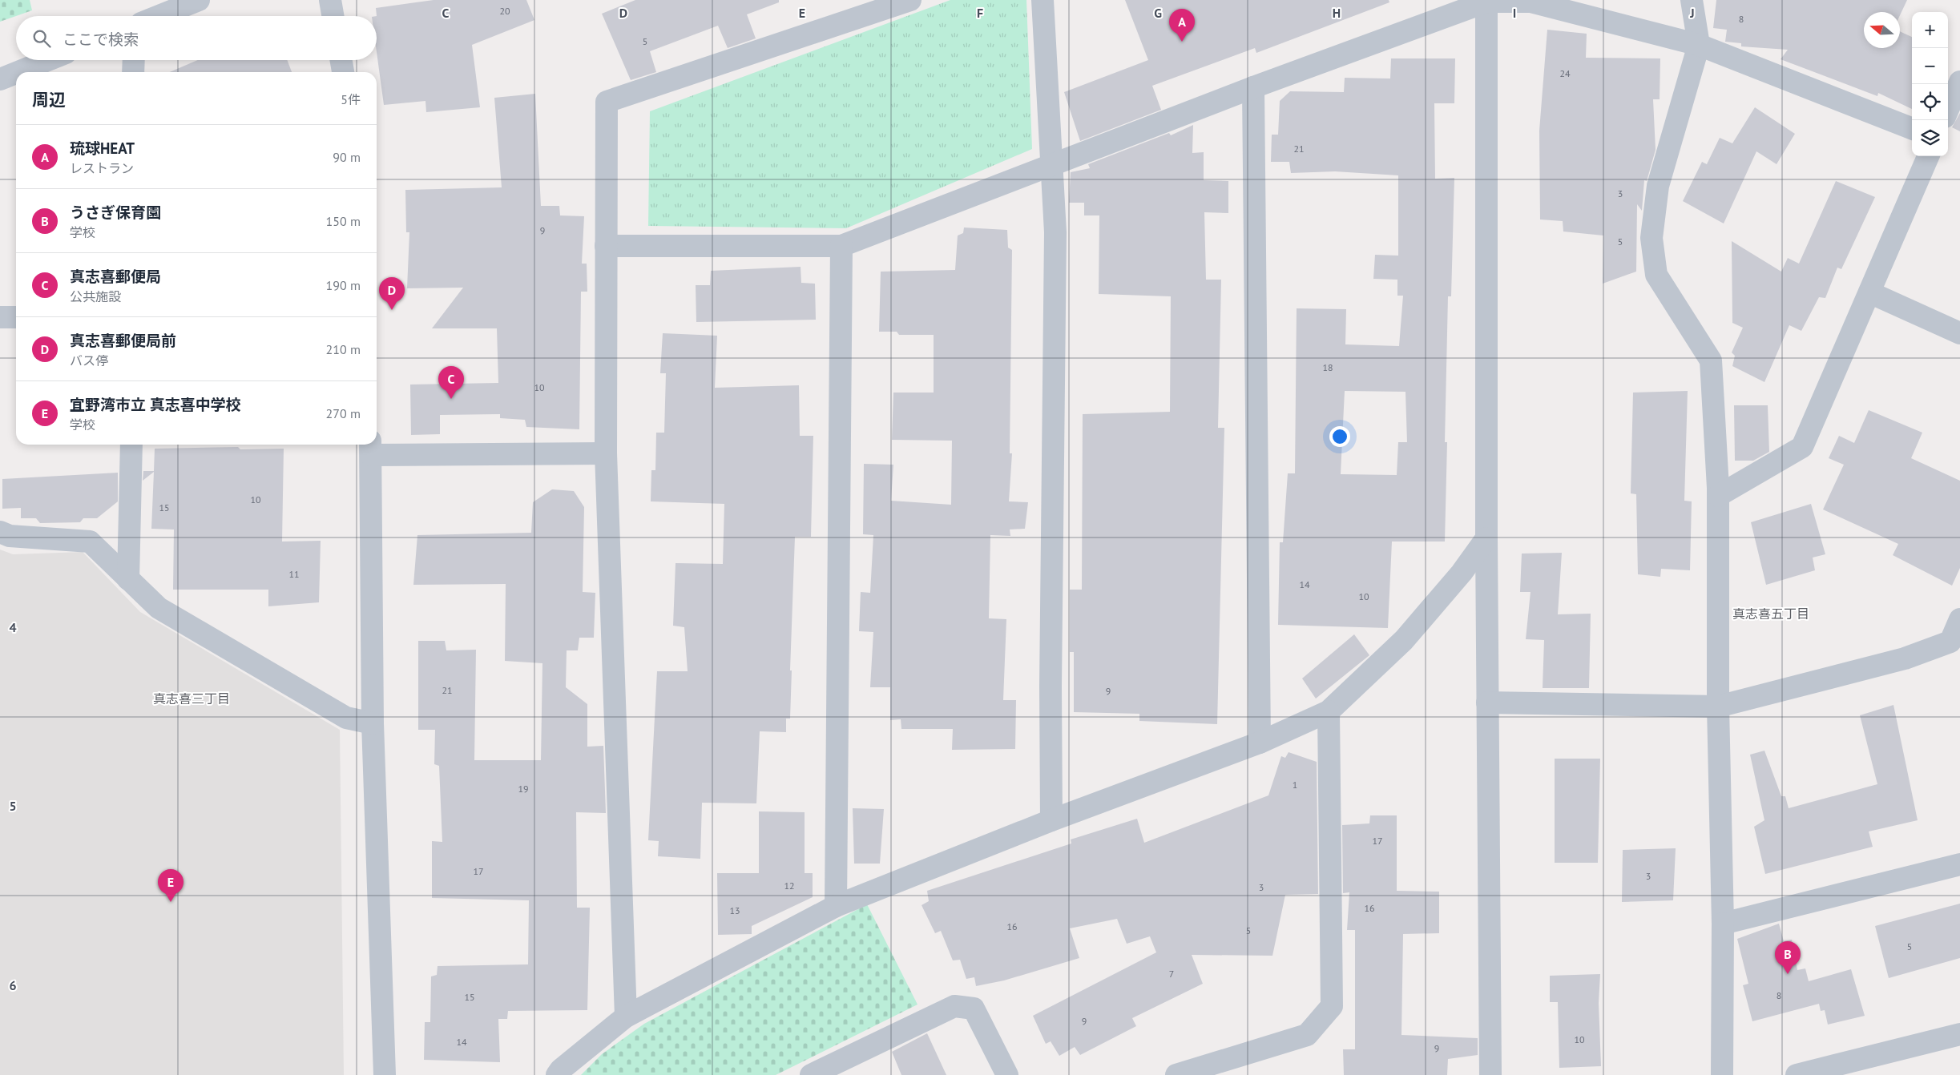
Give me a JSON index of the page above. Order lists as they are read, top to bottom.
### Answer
{
  "districts": ["真志喜五丁目", "真志喜三丁目"],
  "house_numbers": [
    "20",
    "8",
    "5",
    "24",
    "21",
    "3",
    "9",
    "5",
    "18",
    "10",
    "10",
    "15",
    "11",
    "14",
    "10",
    "21",
    "9",
    "1",
    "19",
    "17",
    "17",
    "3",
    "12",
    "3",
    "16",
    "13",
    "16",
    "5",
    "5",
    "7",
    "8",
    "15",
    "9",
    "10",
    "14",
    "9"
  ],
  "north": "left",
  "page": {
    "pins": [
      "A",
      "D",
      "C",
      "E",
      "B"
    ],
    "map_buttons": ["+", "−"],
    "search": "ここで検索",
    "heading": ["周辺", "5件"],
    "list": [
      {
        "mark": "A",
        "name": "琉球HEAT",
        "note": "レストラン",
        "value": "90 m"
      },
      {
        "mark": "B",
        "name": "うさぎ保育園",
        "note": "学校",
        "value": "150 m"
      },
      {
        "mark": "C",
        "name": "真志喜郵便局",
        "note": "公共施設",
        "value": "190 m"
      },
      {
        "mark": "D",
        "name": "真志喜郵便局前",
        "note": "バス停",
        "value": "210 m"
      },
      {
        "mark": "E",
        "name": "宜野湾市立 真志喜中学校",
        "note": "学校",
        "value": "270 m"
      }
    ]
  },
  "grid": {
    "columns": [
      "C",
      "D",
      "E",
      "F",
      "G",
      "H",
      "I",
      "J"
    ],
    "rows": ["4", "5", "6"]
  }
}
